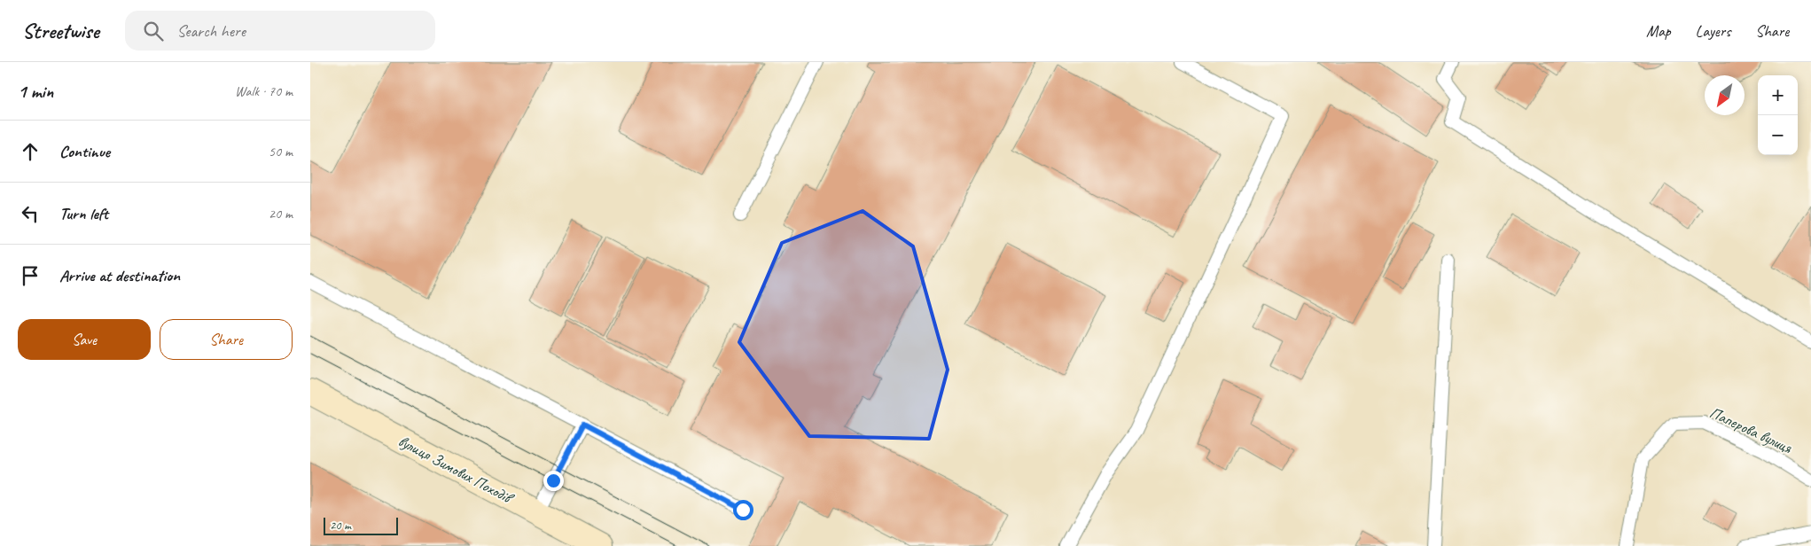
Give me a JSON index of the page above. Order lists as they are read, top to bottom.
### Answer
{
  "streets": {
    "main road": ["вулиця Зимових Походів"],
    "lane": ["Паперова вулиця"]
  },
  "scale_bar": "20 m",
  "north": "bottom left",
  "page": {
    "header": "Streetwise",
    "search": "Search here",
    "nav": ["Map", "Layers", "Share"],
    "heading": ["1 min", "Walk · 70 m"],
    "map_buttons": ["+", "−"],
    "list": [
      ["Continue", "50 m"],
      ["Turn left", "20 m"],
      "Arrive at destination"
    ],
    "buttons": ["Save", "Share"],
    "scale": "20 m"
  }
}
